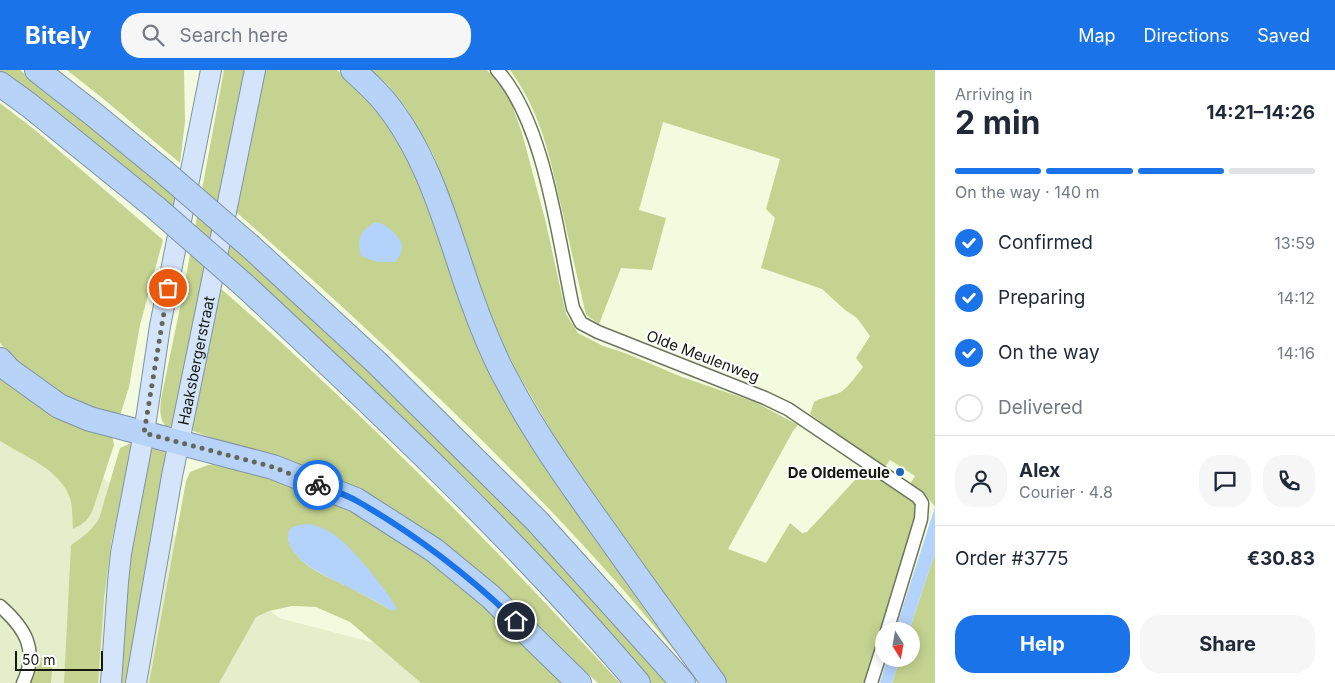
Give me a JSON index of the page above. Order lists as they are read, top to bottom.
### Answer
{
  "streets": {
    "main road": ["Haaksbergerstraat"],
    "street": ["Olde Meulenweg"]
  },
  "places": ["De Oldemeule"],
  "scale_bar": "50 m",
  "north": "bottom",
  "page": {
    "header": "Bitely",
    "search": "Search here",
    "nav": ["Map", "Directions", "Saved"],
    "heading": ["2 min", "Arriving in", "14:21–14:26"],
    "panel": [
      "Alex",
      "Courier · 4.8",
      "Order #3775",
      "€30.83"
    ],
    "bar": "On the way · 140 m",
    "list": [
      ["Confirmed", "13:59"],
      ["Preparing", "14:12"],
      ["On the way", "14:16"],
      "Delivered"
    ],
    "buttons": ["Help", "Share"],
    "scale": "50 m"
  }
}
